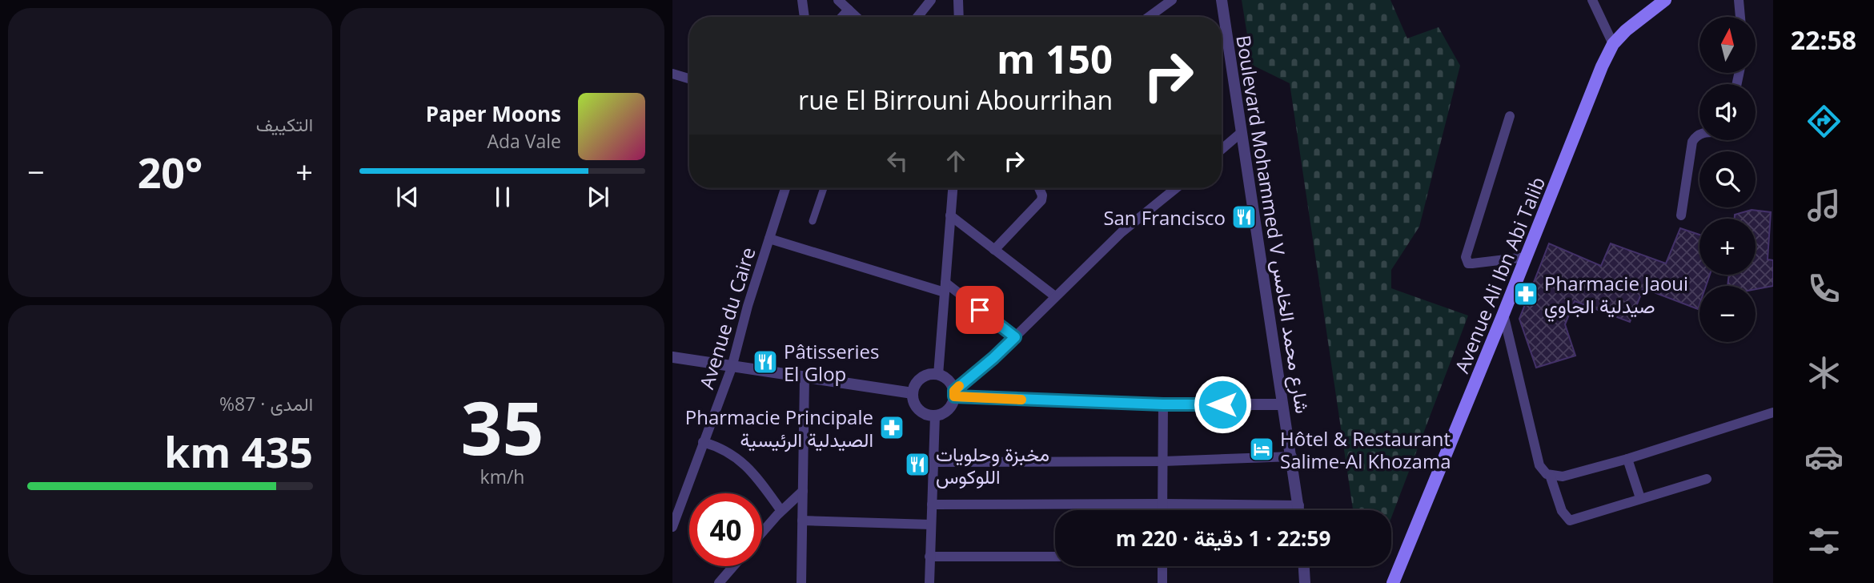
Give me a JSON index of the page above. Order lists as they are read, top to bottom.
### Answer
{
  "streets": {
    "main road": ["Avenue Ali Ibn Abi Talib"],
    "street": ["Boulevard Mohammed V شارع محمد الخامس", "Avenue du Caire"]
  },
  "places": {
    "restaurant": ["San Francisco", "Pâtisseries El Glop", "مخبزة وحلويات اللوكوس"],
    "pharmacy": ["Pharmacie Jaoui صيدلية الجاوي", "Pharmacie Principale الصيدلية الرئيسية"],
    "hotel": ["Hôtel & Restaurant Salime-Al Khozama"]
  },
  "north": "top",
  "page": {
    "tabs": "22:58",
    "tile": [
      "التكييف",
      ["35", "km/h"],
      ["المدى · 87%", "435 km"]
    ],
    "map_buttons": ["+", "−"],
    "turn": ["150 m", "rue El Birrouni Abourrihan"],
    "song": ["Paper Moons", "Ada Vale"],
    "heat": ["−", "20°", "+"],
    "limit": "40",
    "trip": "22:59 · 1 دقيقة · 220 m"
  }
}
